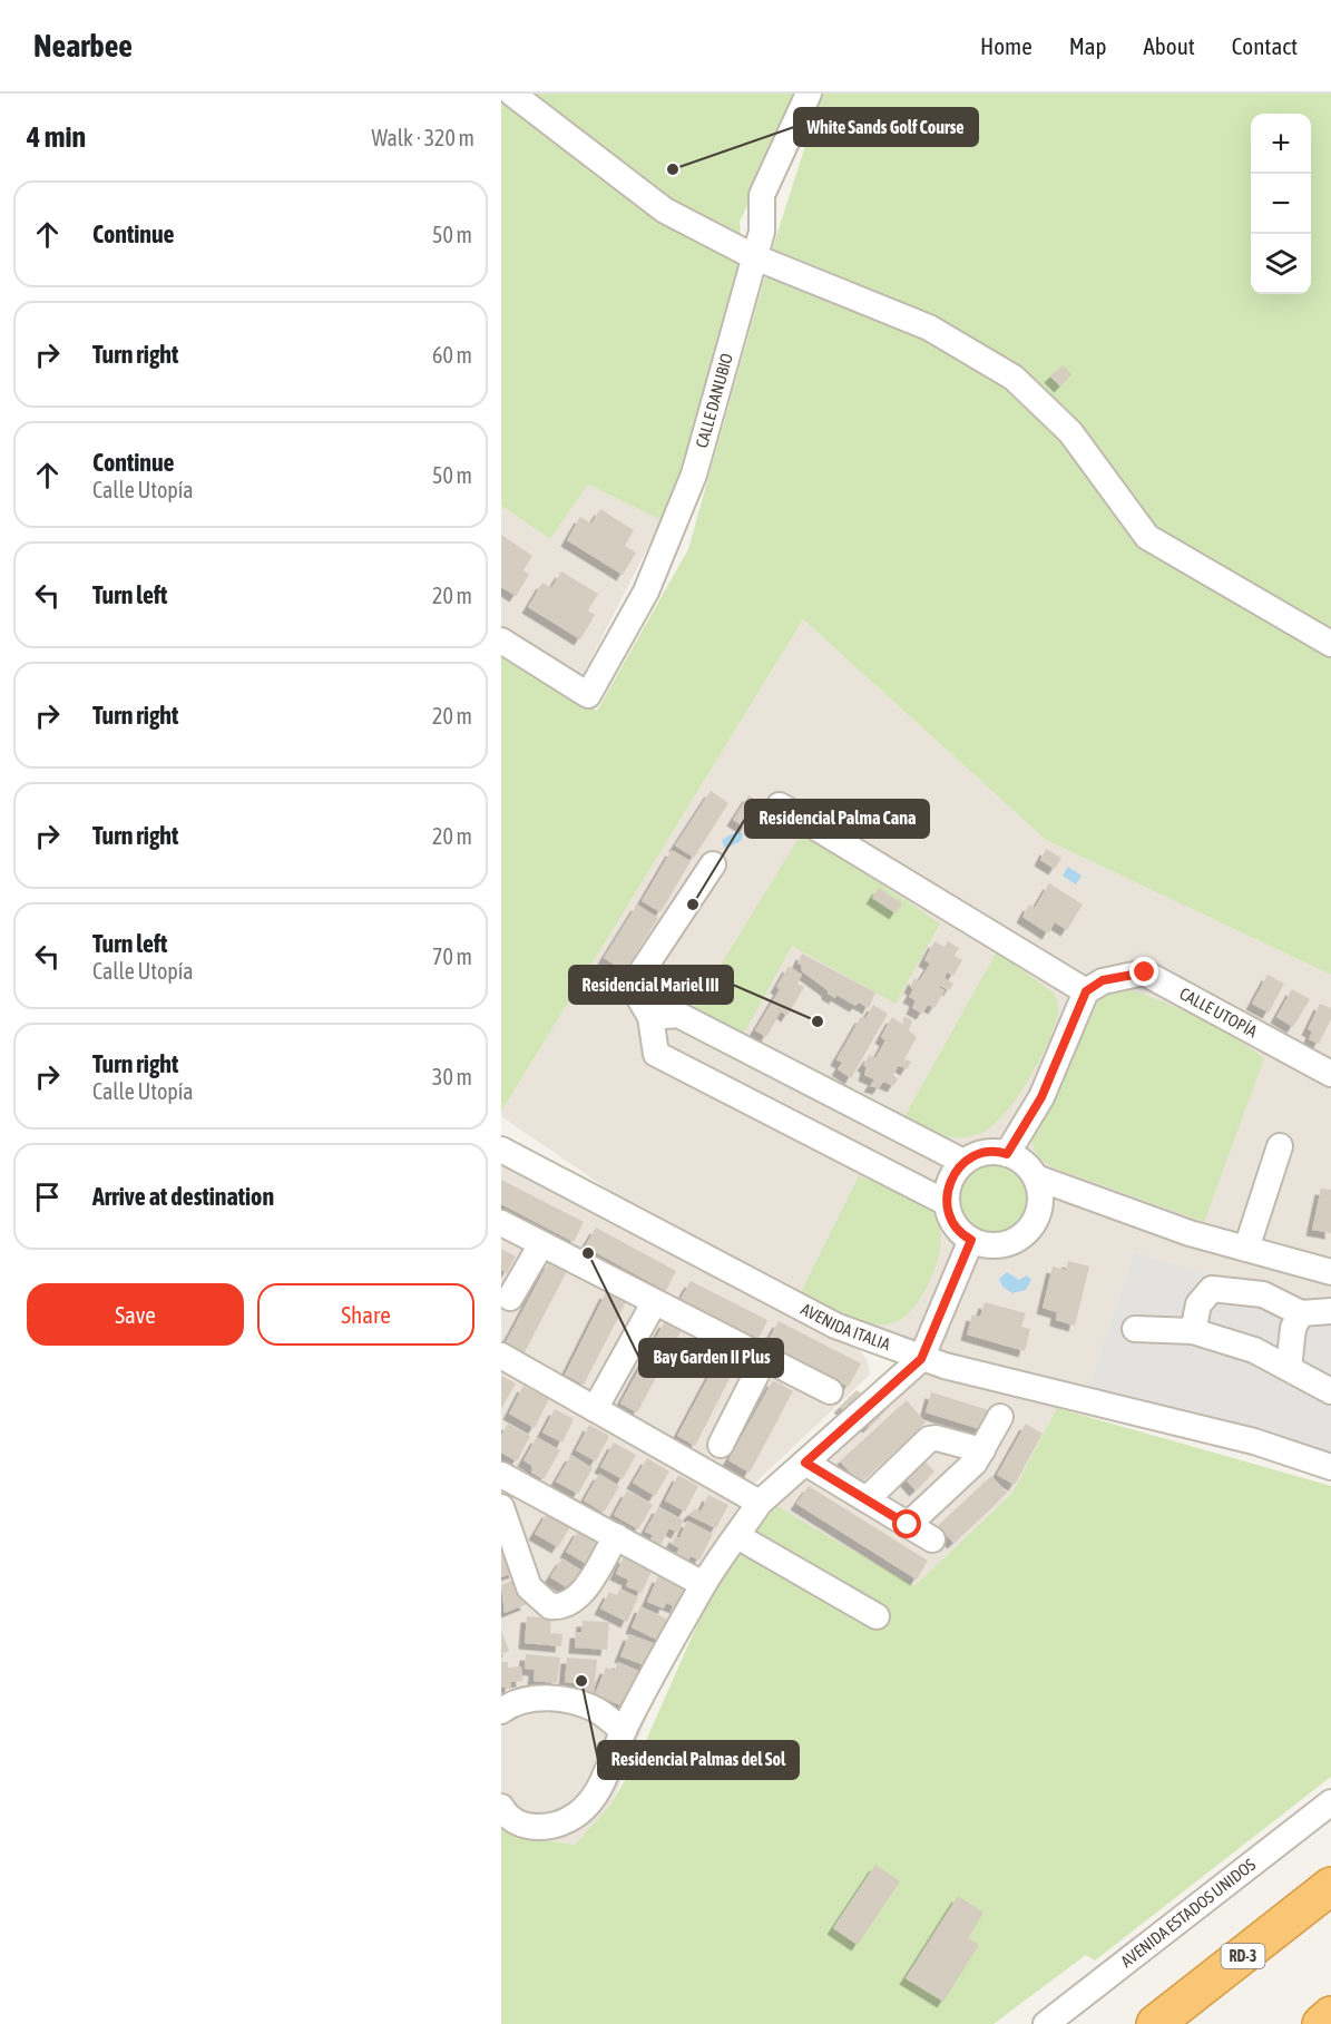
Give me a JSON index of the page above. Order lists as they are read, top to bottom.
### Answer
{
  "streets": {
    "highway": ["RD-3"],
    "street": [
      "CALLE DANUBIO",
      "CALLE UTOPÍA",
      "AVENIDA ITALIA",
      "AVENIDA ESTADOS UNIDOS"
    ]
  },
  "places": [
    "White Sands Golf Course",
    "Residencial Palma Cana",
    "Residencial Mariel III",
    "Bay Garden II Plus",
    "Residencial Palmas del Sol"
  ],
  "page": {
    "header": "Nearbee",
    "nav": [
      "Home",
      "Map",
      "About",
      "Contact"
    ],
    "heading": ["4 min", "Walk · 320 m"],
    "map_buttons": ["+", "−"],
    "list": [
      ["Continue", "50 m"],
      ["Turn right", "60 m"],
      ["Continue", "Calle Utopía", "50 m"],
      ["Turn left", "20 m"],
      ["Turn right", "20 m"],
      ["Turn right", "20 m"],
      ["Turn left", "Calle Utopía", "70 m"],
      ["Turn right", "Calle Utopía", "30 m"],
      "Arrive at destination"
    ],
    "buttons": ["Save", "Share"]
  }
}
